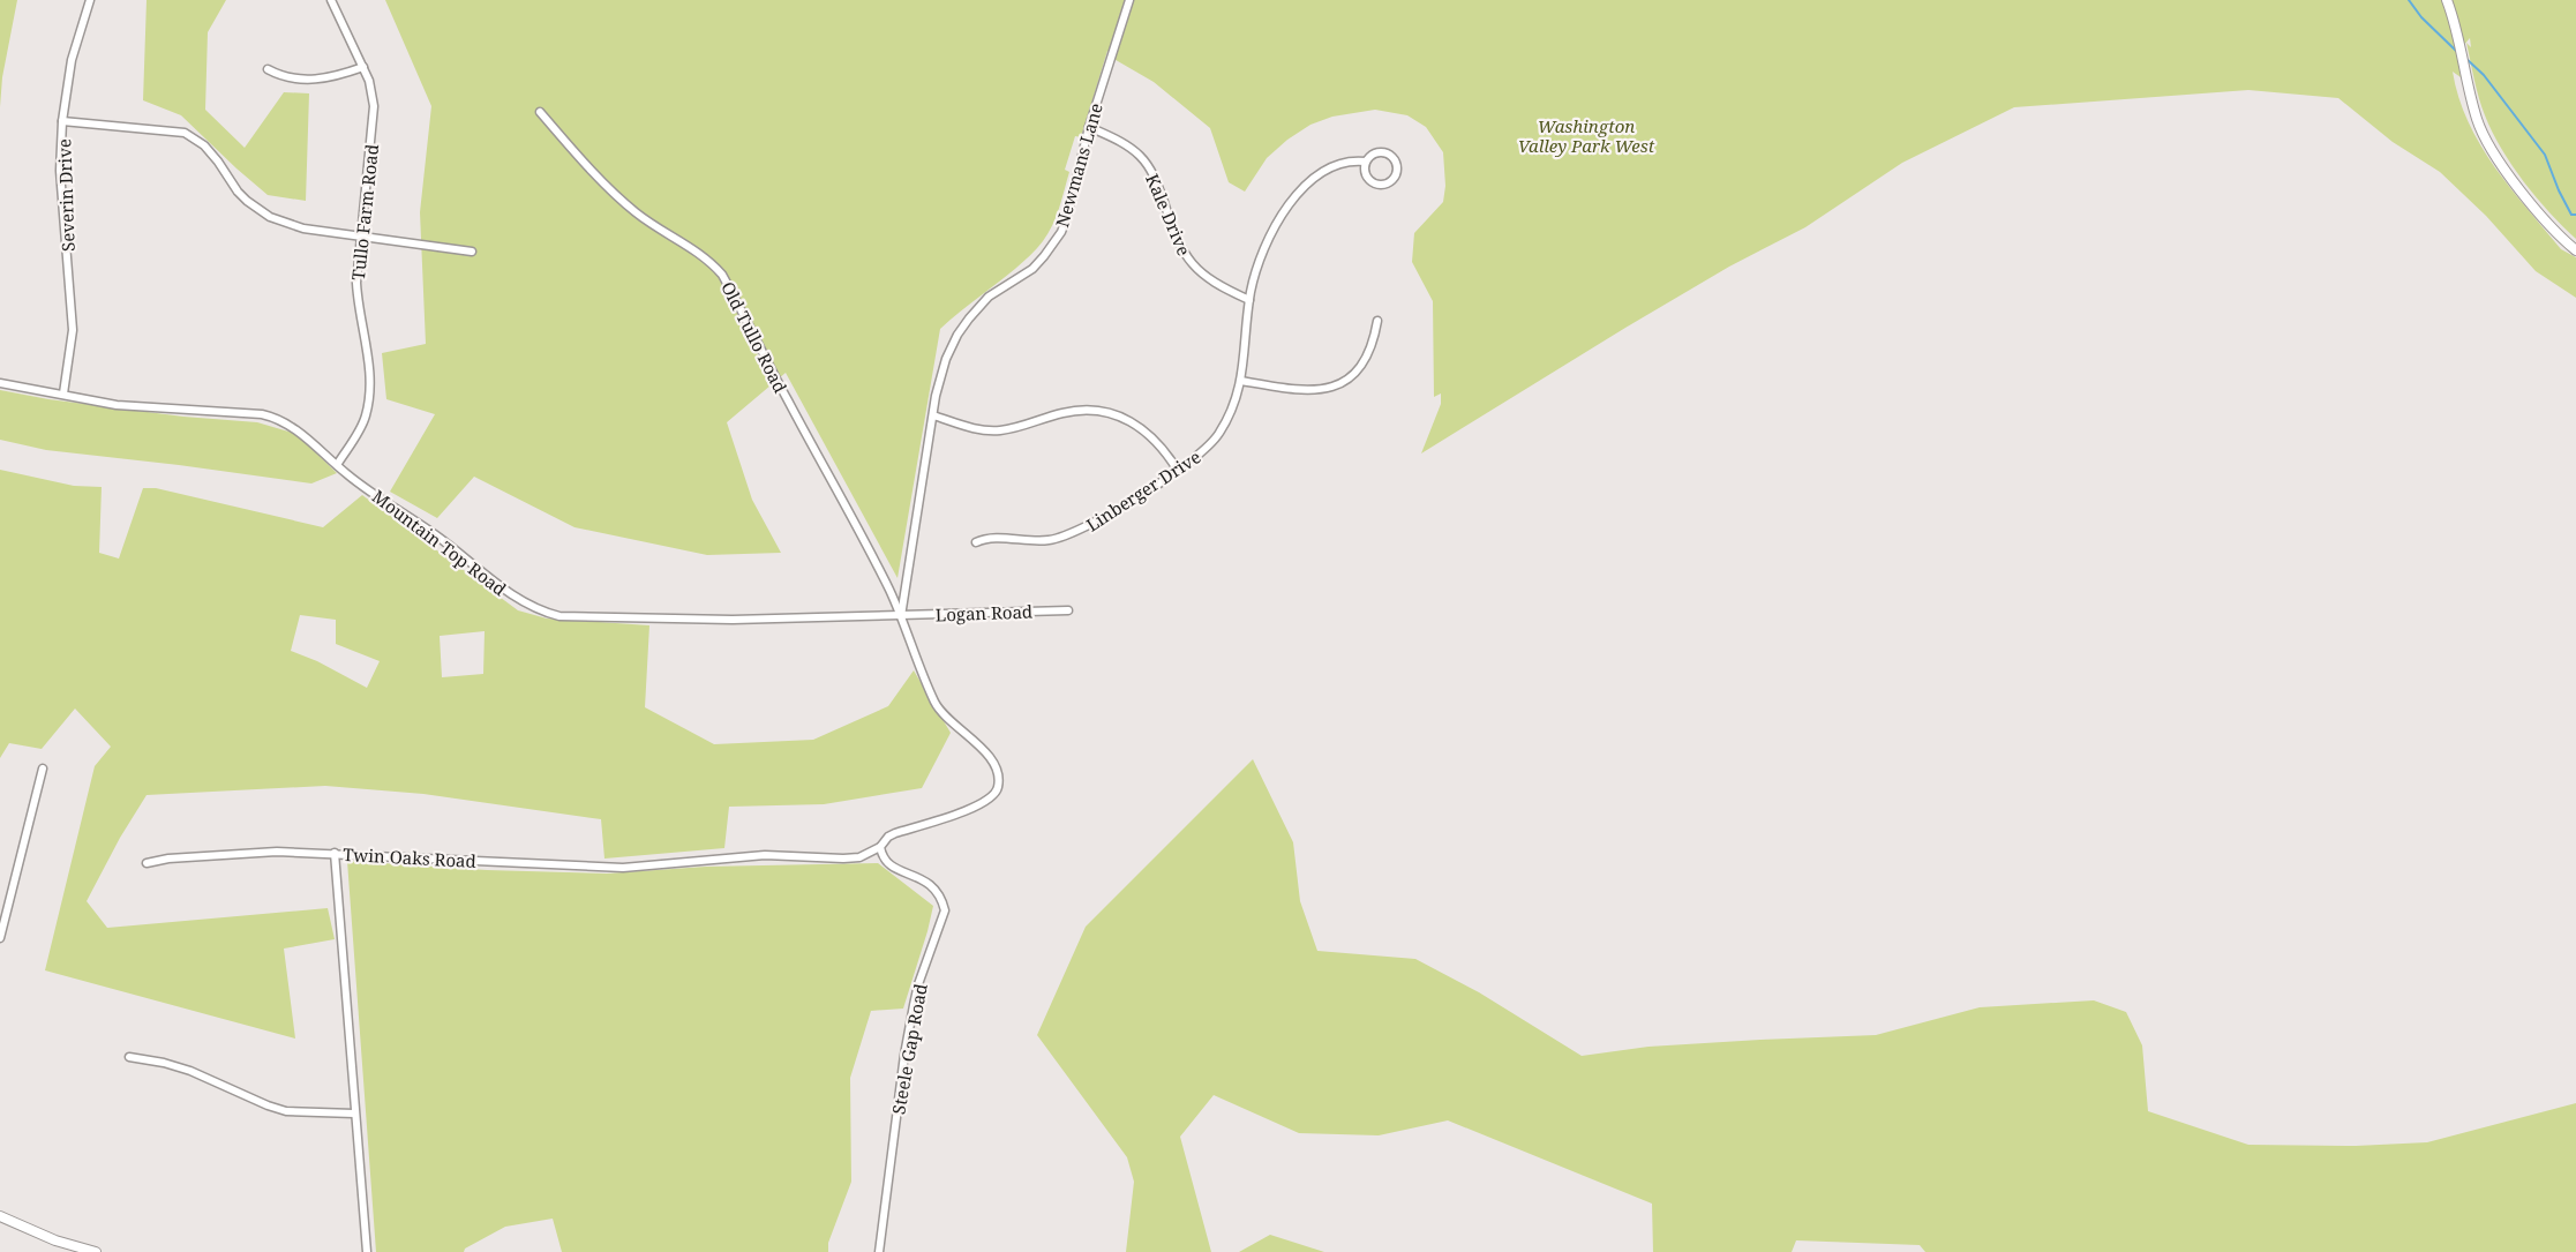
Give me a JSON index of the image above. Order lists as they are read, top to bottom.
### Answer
{
  "streets": {
    "street": [
      "Newmans Lane",
      "Severin Drive",
      "Tullo Farm Road",
      "Kale Drive",
      "Old Tullo Road",
      "Linberger Drive",
      "Mountain Top Road",
      "Logan Road",
      "Twin Oaks Road",
      "Steele Gap Road"
    ]
  },
  "crossings": [
    ["Newmans Lane", "Kale Drive"],
    ["Newmans Lane", "Old Tullo Road"],
    ["Newmans Lane", "Mountain Top Road"],
    ["Newmans Lane", "Logan Road"],
    ["Severin Drive", "Mountain Top Road"],
    ["Tullo Farm Road", "Mountain Top Road"],
    ["Kale Drive", "Linberger Drive"],
    ["Old Tullo Road", "Mountain Top Road"],
    ["Old Tullo Road", "Logan Road"],
    ["Mountain Top Road", "Logan Road"],
    ["Twin Oaks Road", "Steele Gap Road"]
  ],
  "parks": ["Washington Valley Park West"]
}
